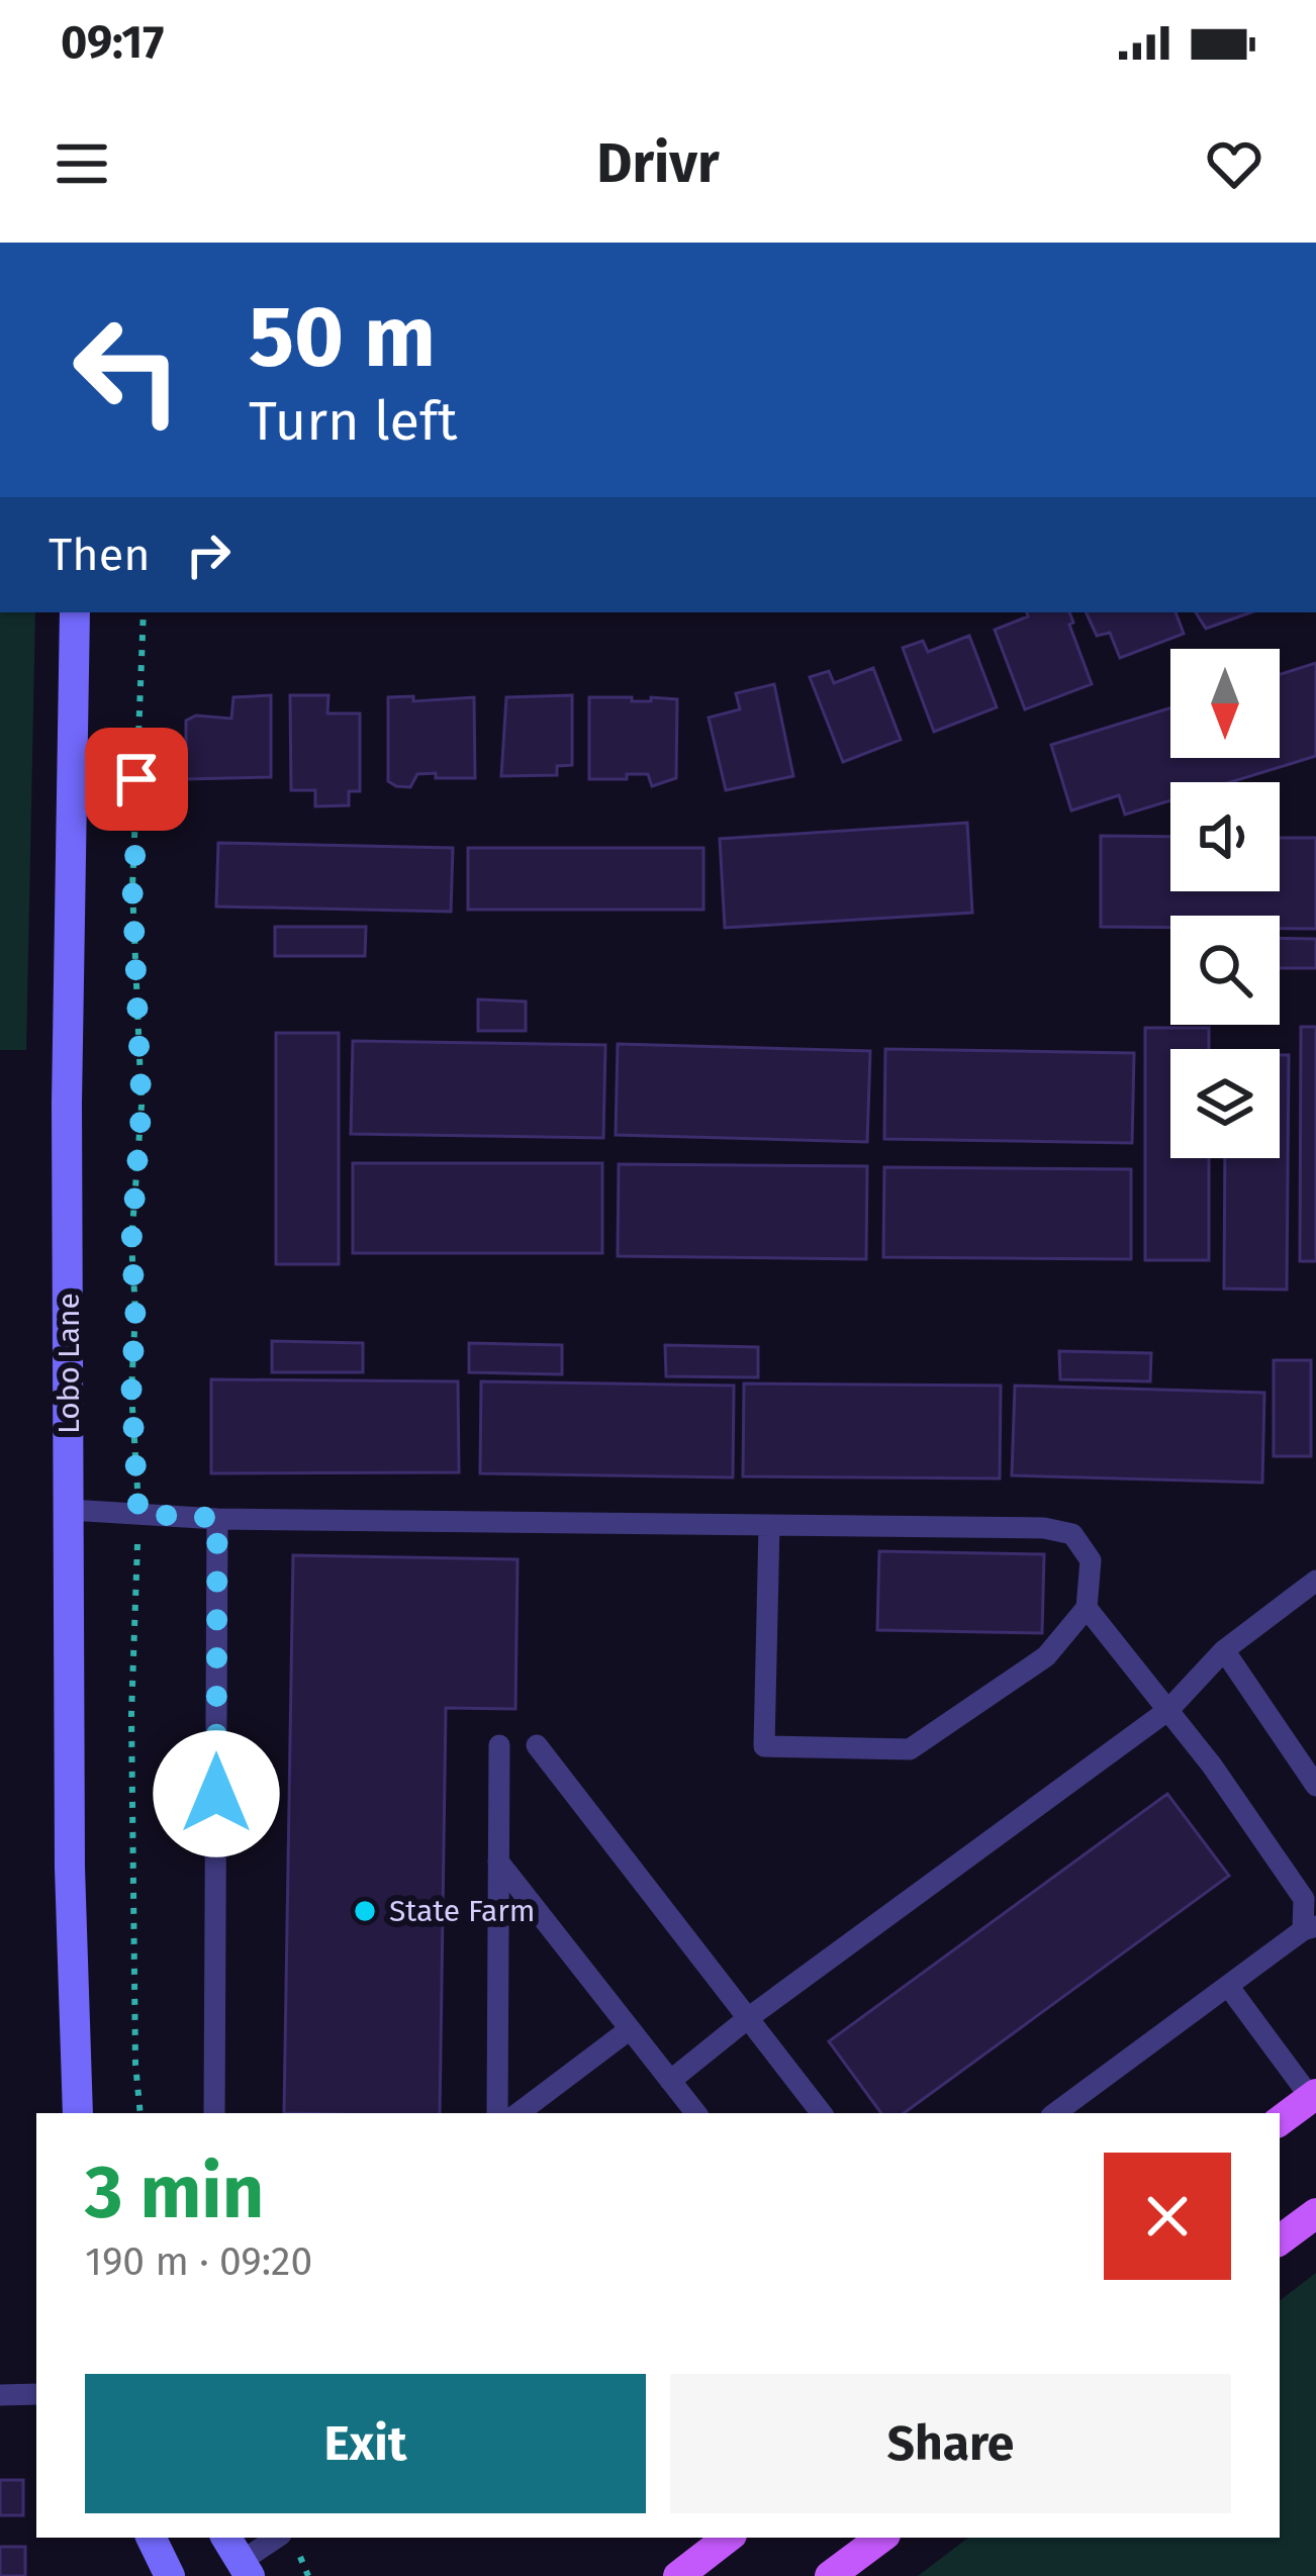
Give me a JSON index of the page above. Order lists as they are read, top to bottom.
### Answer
{
  "streets": {
    "street": ["Lobo Lane"]
  },
  "places": ["State Farm"],
  "north": "bottom",
  "page": {
    "status": "09:17",
    "header": "Drivr",
    "turn": ["50 m", "Turn left"],
    "then": "Then",
    "heading": ["3 min", "190 m · 09:20"],
    "buttons": ["Exit", "Share"]
  }
}
